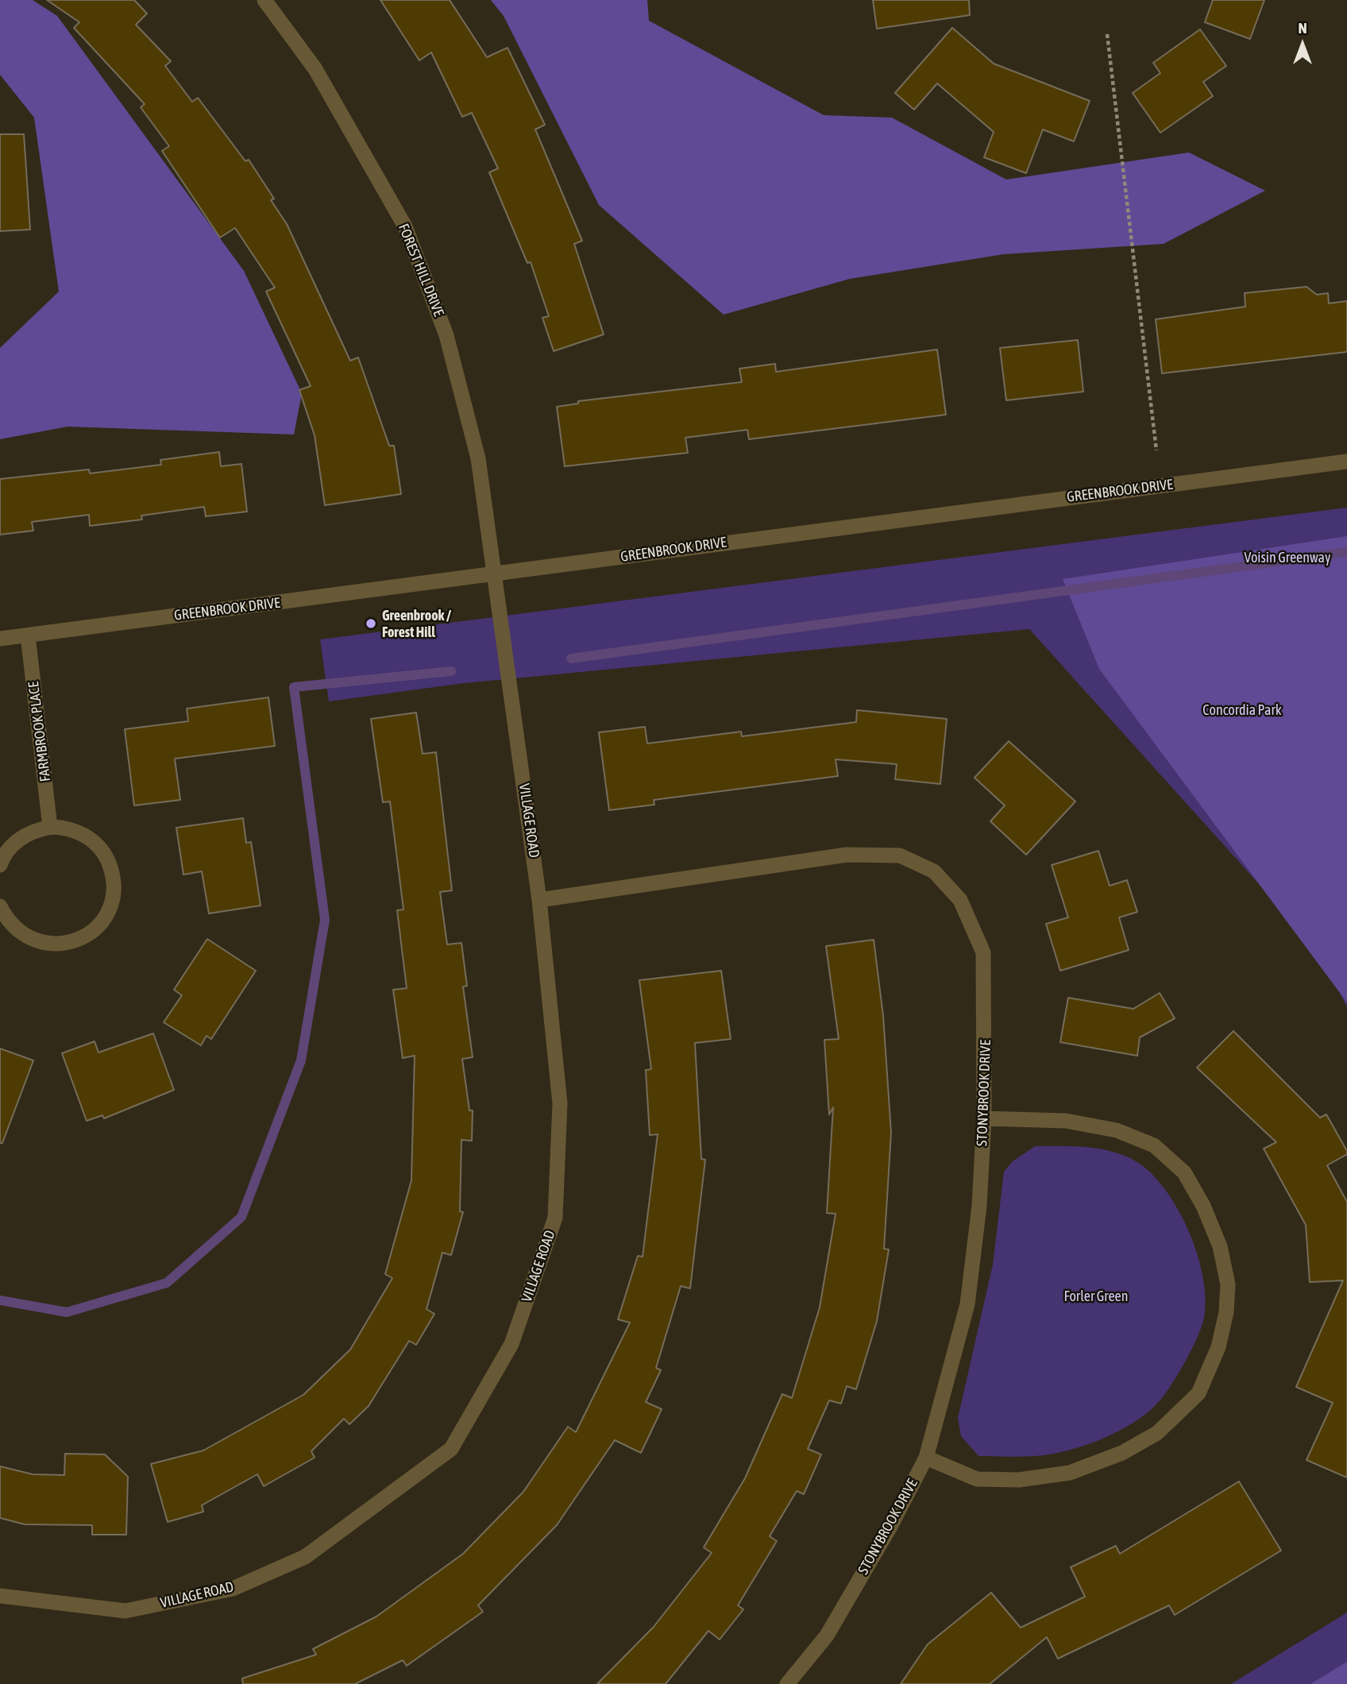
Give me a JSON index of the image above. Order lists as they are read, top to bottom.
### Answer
{
  "streets": {
    "street": [
      "FOREST HILL DRIVE",
      "GREENBROOK DRIVE",
      "FARMBROOK PLACE",
      "VILLAGE ROAD",
      "STONYBROOK DRIVE"
    ]
  },
  "crossings": [
    ["FOREST HILL DRIVE", "GREENBROOK DRIVE"],
    ["FOREST HILL DRIVE", "VILLAGE ROAD"],
    ["GREENBROOK DRIVE", "FARMBROOK PLACE"],
    ["GREENBROOK DRIVE", "VILLAGE ROAD"],
    ["VILLAGE ROAD", "STONYBROOK DRIVE"]
  ],
  "parks": ["Voisin Greenway", "Concordia Park", "Forler Green"],
  "places": ["Greenbrook / Forest Hill"],
  "north": "top"
}
